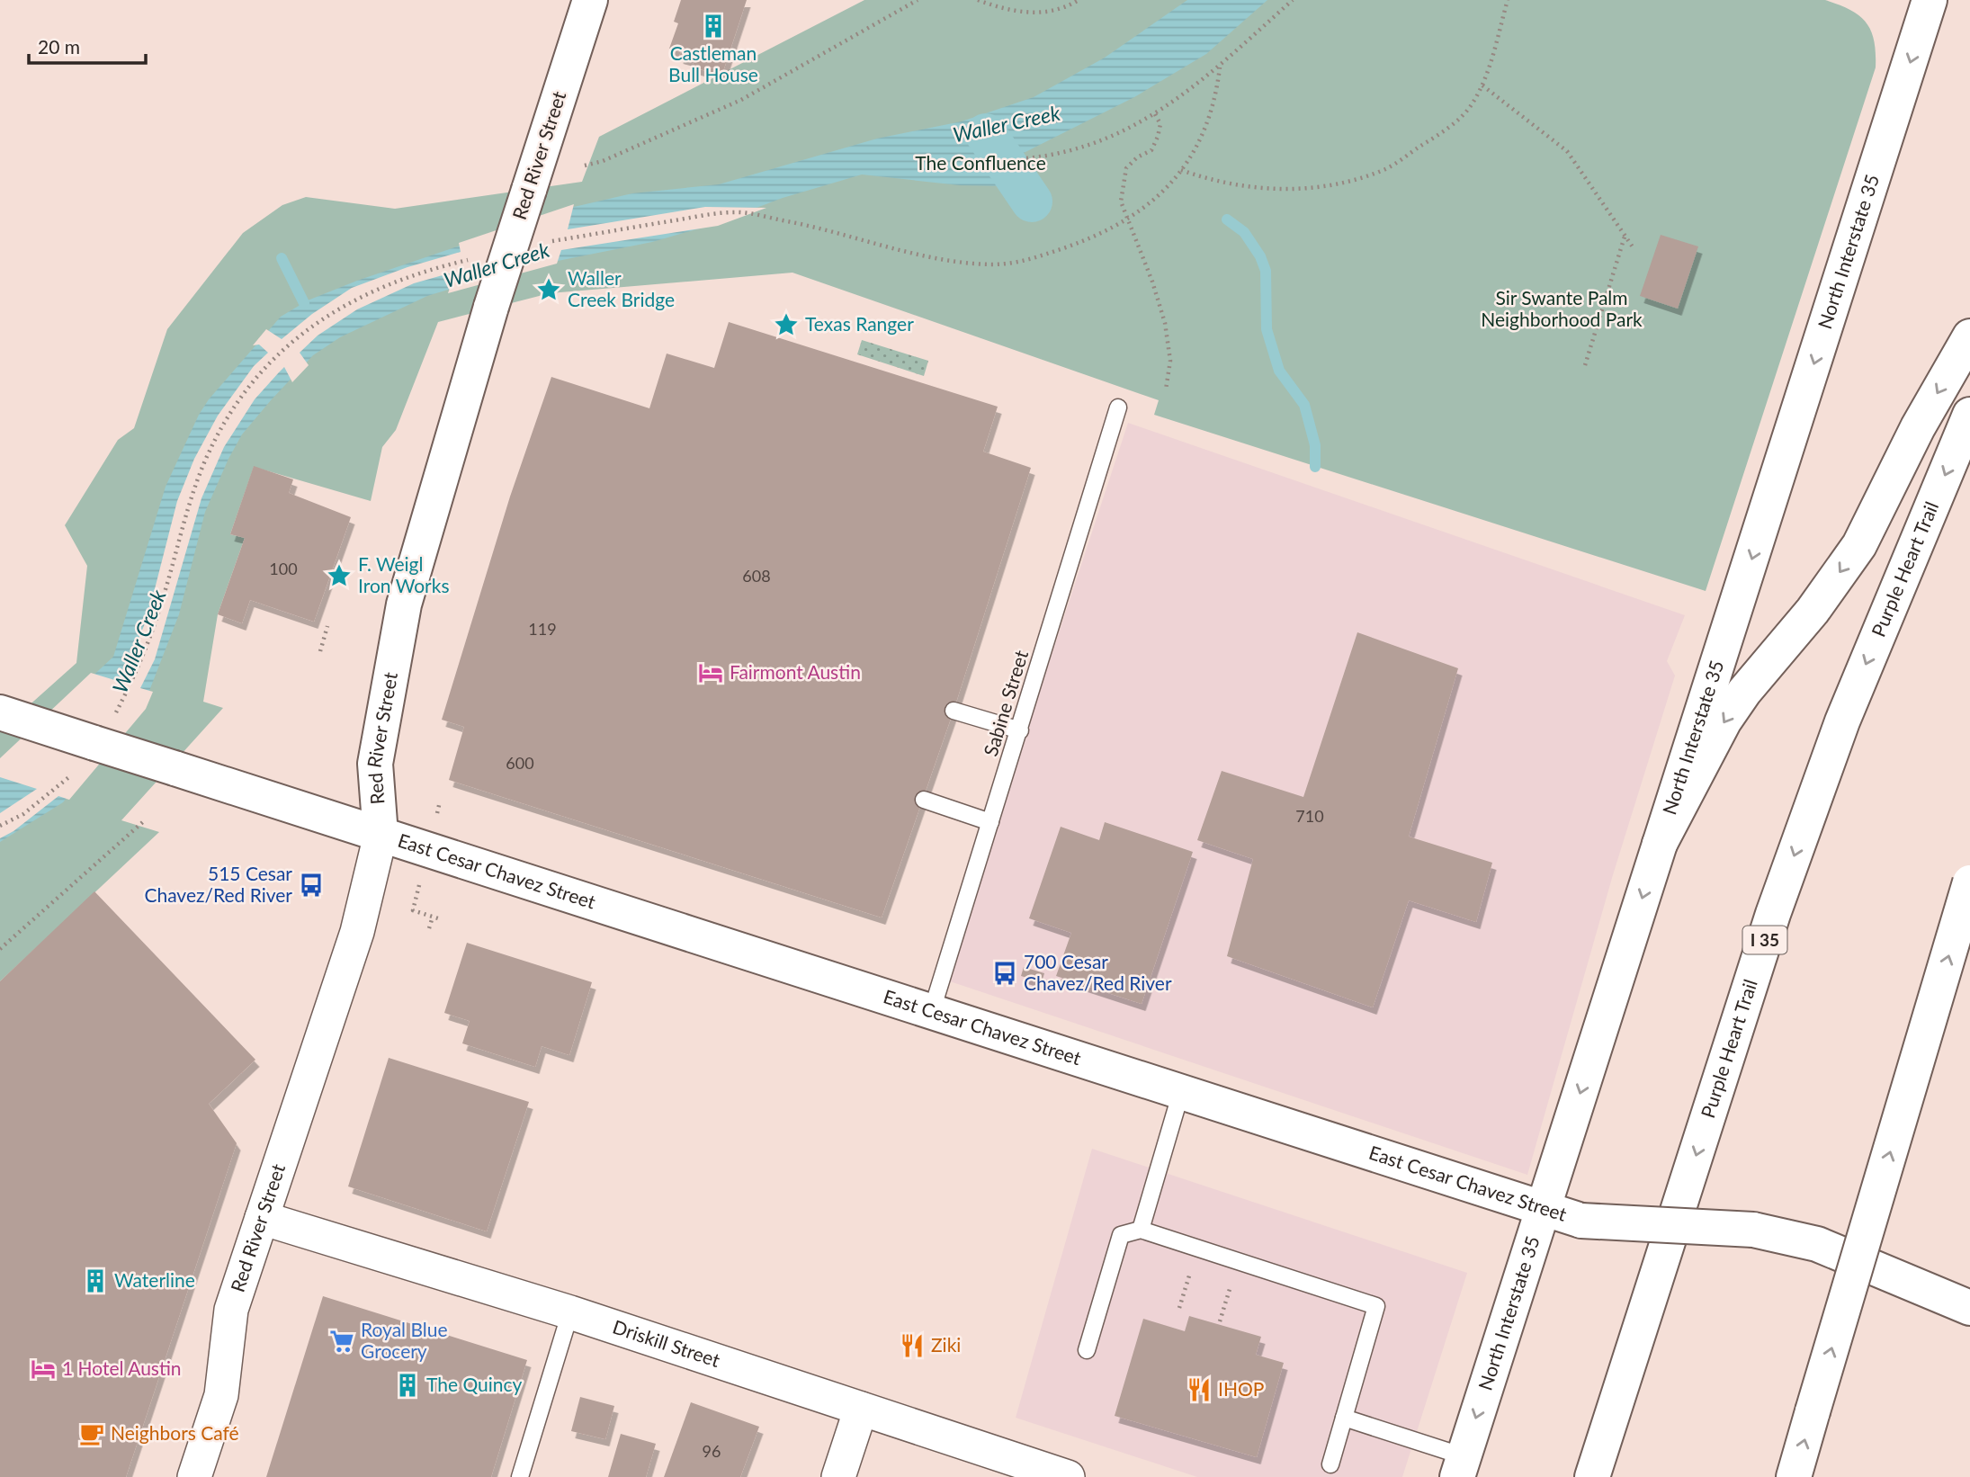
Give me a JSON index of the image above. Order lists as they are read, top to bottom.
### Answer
{
  "streets": {
    "main road": [
      "Red River Street",
      "North Interstate 35",
      "Purple Heart Trail",
      "East Cesar Chavez Street",
      "I 35"
    ],
    "street": ["Driskill Street"],
    "lane": ["Sabine Street"]
  },
  "crossings": [
    ["Red River Street", "East Cesar Chavez Street"],
    ["Red River Street", "Driskill Street"],
    ["North Interstate 35", "East Cesar Chavez Street"],
    ["Sabine Street", "East Cesar Chavez Street"]
  ],
  "water": ["Waller Creek"],
  "parks": ["The Confluence", "Sir Swante Palm Neighborhood Park"],
  "places": {
    "building": ["Castleman Bull House", "Waterline", "The Quincy"],
    "place": ["Waller Creek Bridge", "Texas Ranger", "F. Weigl Iron Works"],
    "hotel": ["Fairmont Austin", "1 Hotel Austin"],
    "bus stop": ["515 Cesar Chavez/Red River", "700 Cesar Chavez/Red River"],
    "supermarket": ["Royal Blue Grocery"],
    "restaurant": ["Ziki", "IHOP"],
    "cafe": ["Neighbors Café"]
  },
  "house_numbers": [
    "100",
    "608",
    "119",
    "600",
    "710",
    "96"
  ],
  "scale_bar": "20 m"
}
